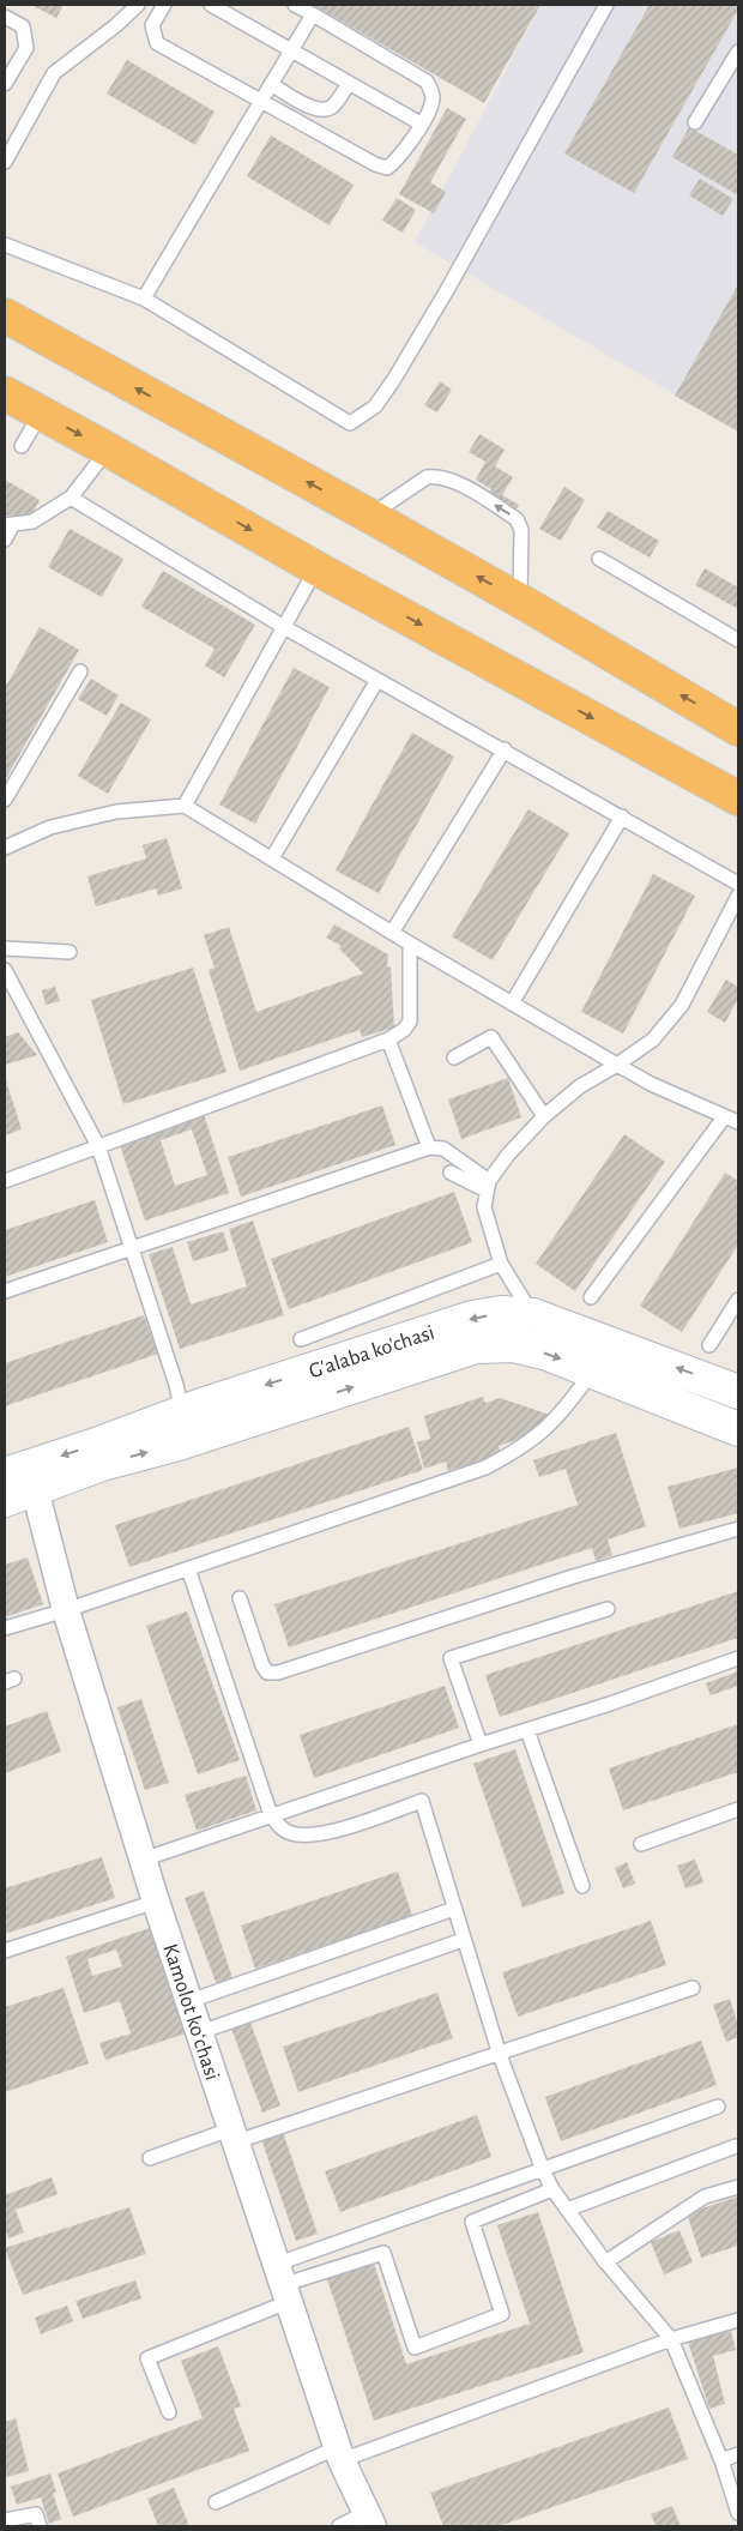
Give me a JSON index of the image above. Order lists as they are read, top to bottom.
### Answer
{
  "streets": {
    "main road": ["G'alaba ko'chasi"],
    "street": ["Kamolot koʻchasi"]
  },
  "crossings": [
    ["G'alaba ko'chasi", "Kamolot koʻchasi"]
  ]
}
